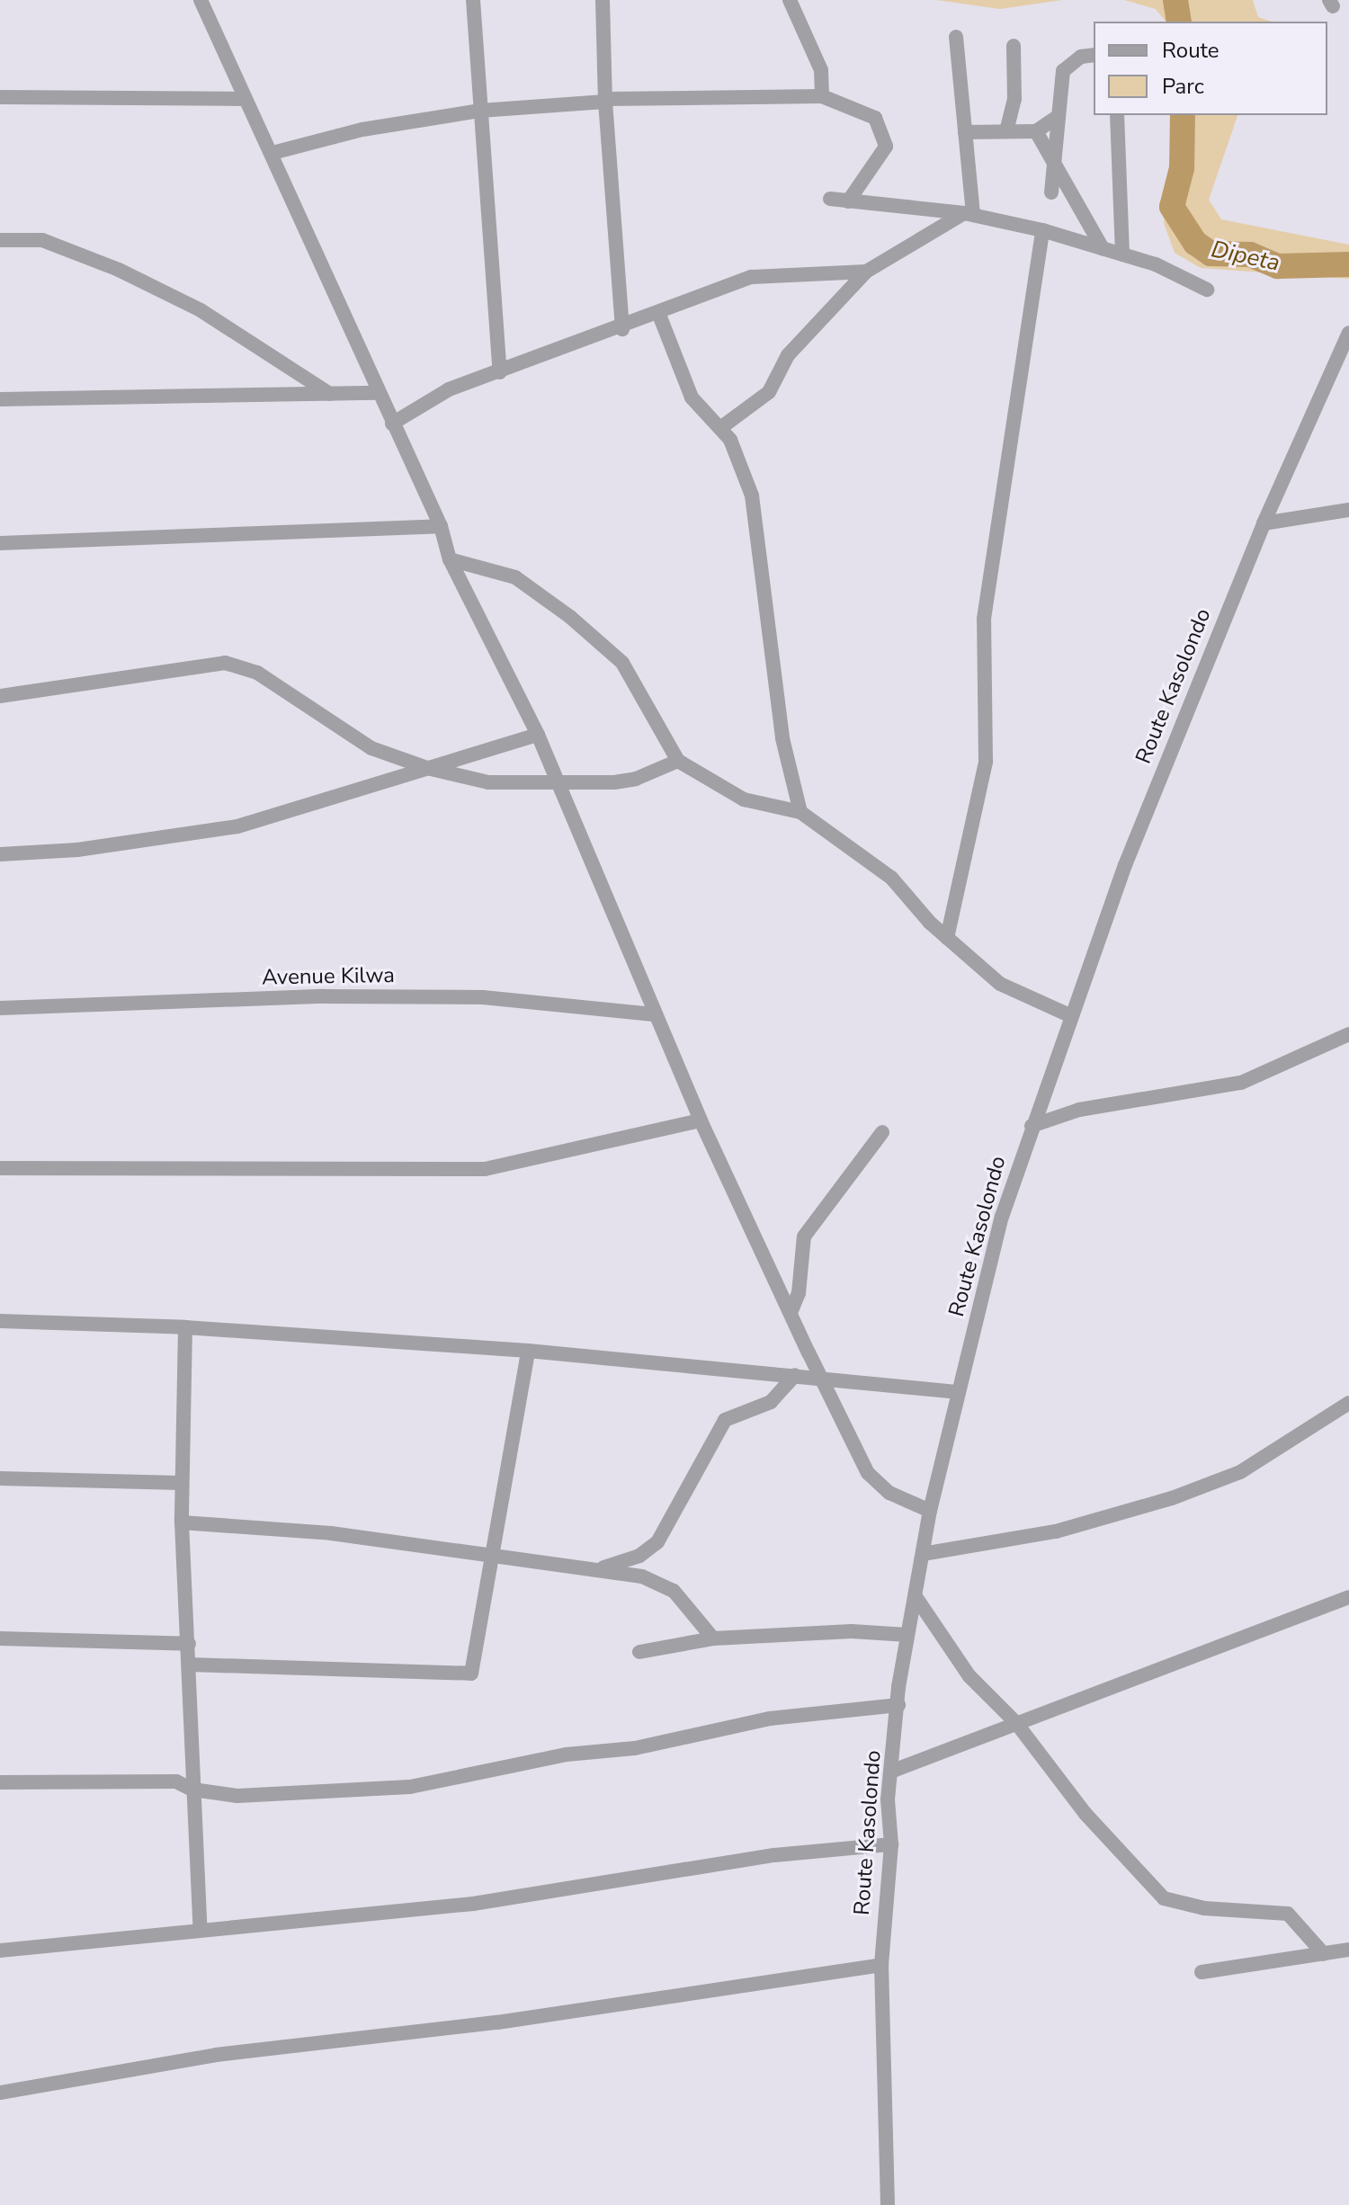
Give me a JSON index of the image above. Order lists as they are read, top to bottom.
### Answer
{
  "streets": {
    "street": ["Route Kasolondo", "Avenue Kilwa"]
  },
  "water": ["Dipeta"],
  "legend": ["Route", "Parc"]
}
